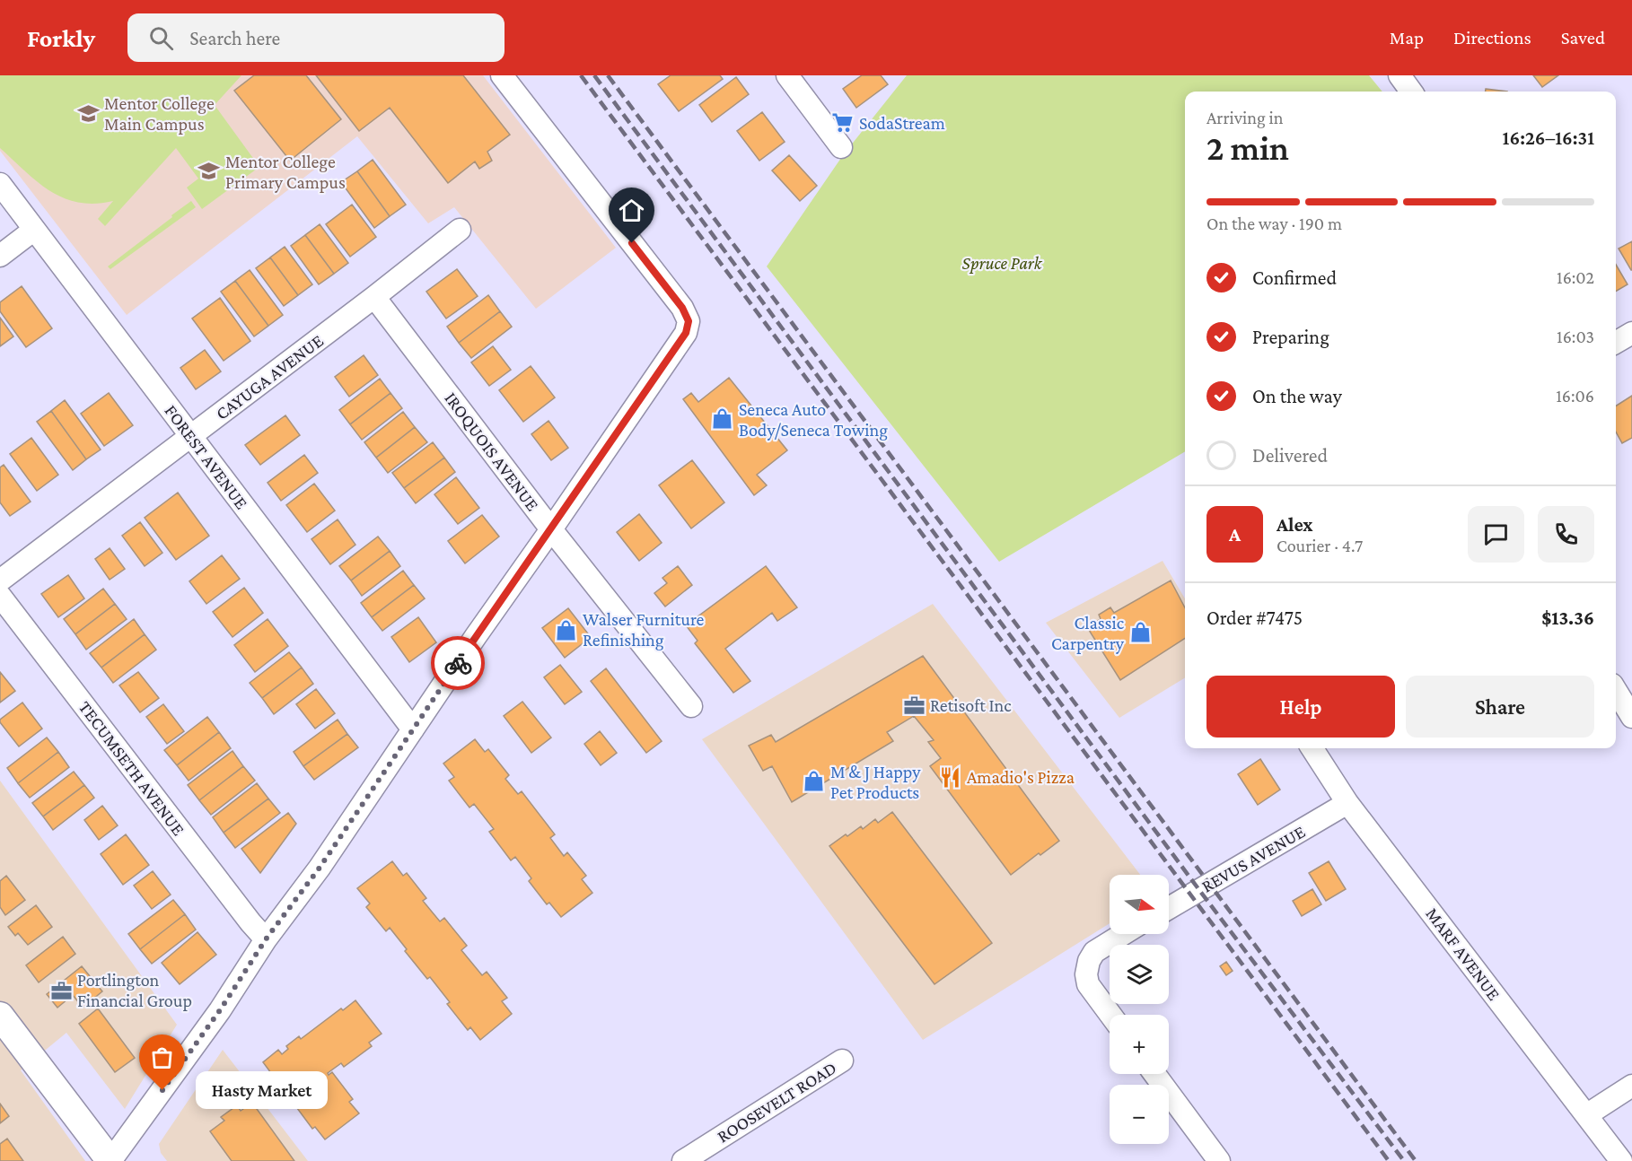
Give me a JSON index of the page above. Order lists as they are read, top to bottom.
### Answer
{
  "streets": {
    "street": [
      "CAYUGA AVENUE",
      "IROQUOIS AVENUE",
      "FOREST AVENUE",
      "TECUMSETH AVENUE",
      "REVUS AVENUE",
      "MARF AVENUE",
      "ROOSEVELT ROAD"
    ]
  },
  "crossings": [
    ["CAYUGA AVENUE", "IROQUOIS AVENUE"],
    ["CAYUGA AVENUE", "FOREST AVENUE"],
    ["REVUS AVENUE", "MARF AVENUE"]
  ],
  "parks": ["Spruce Park"],
  "places": {
    "school or university": ["Mentor College Main Campus", "Mentor College Primary Campus"],
    "supermarket": ["SodaStream"],
    "shop": [
      "Seneca Auto Body/Seneca Towing",
      "Walser Furniture Refinishing",
      "Classic Carpentry",
      "M & J Happy Pet Products"
    ],
    "office": ["Retisoft Inc", "Portlington Financial Group"],
    "restaurant": ["Amadio's Pizza"],
    "other": ["Hasty Market"]
  },
  "north": "right",
  "page": {
    "header": "Forkly",
    "search": "Search here",
    "nav": ["Map", "Directions", "Saved"],
    "heading": ["2 min", "Arriving in", "16:26–16:31"],
    "panel": [
      "Alex",
      "Courier · 4.7",
      "Order #7475",
      "$13.36"
    ],
    "bar": "On the way · 190 m",
    "list": [
      ["Confirmed", "16:02"],
      ["Preparing", "16:03"],
      ["On the way", "16:06"],
      "Delivered"
    ],
    "round": "A",
    "buttons": ["Help", "Share"],
    "map_buttons": ["+", "−"],
    "bubble": "Hasty Market"
  }
}
